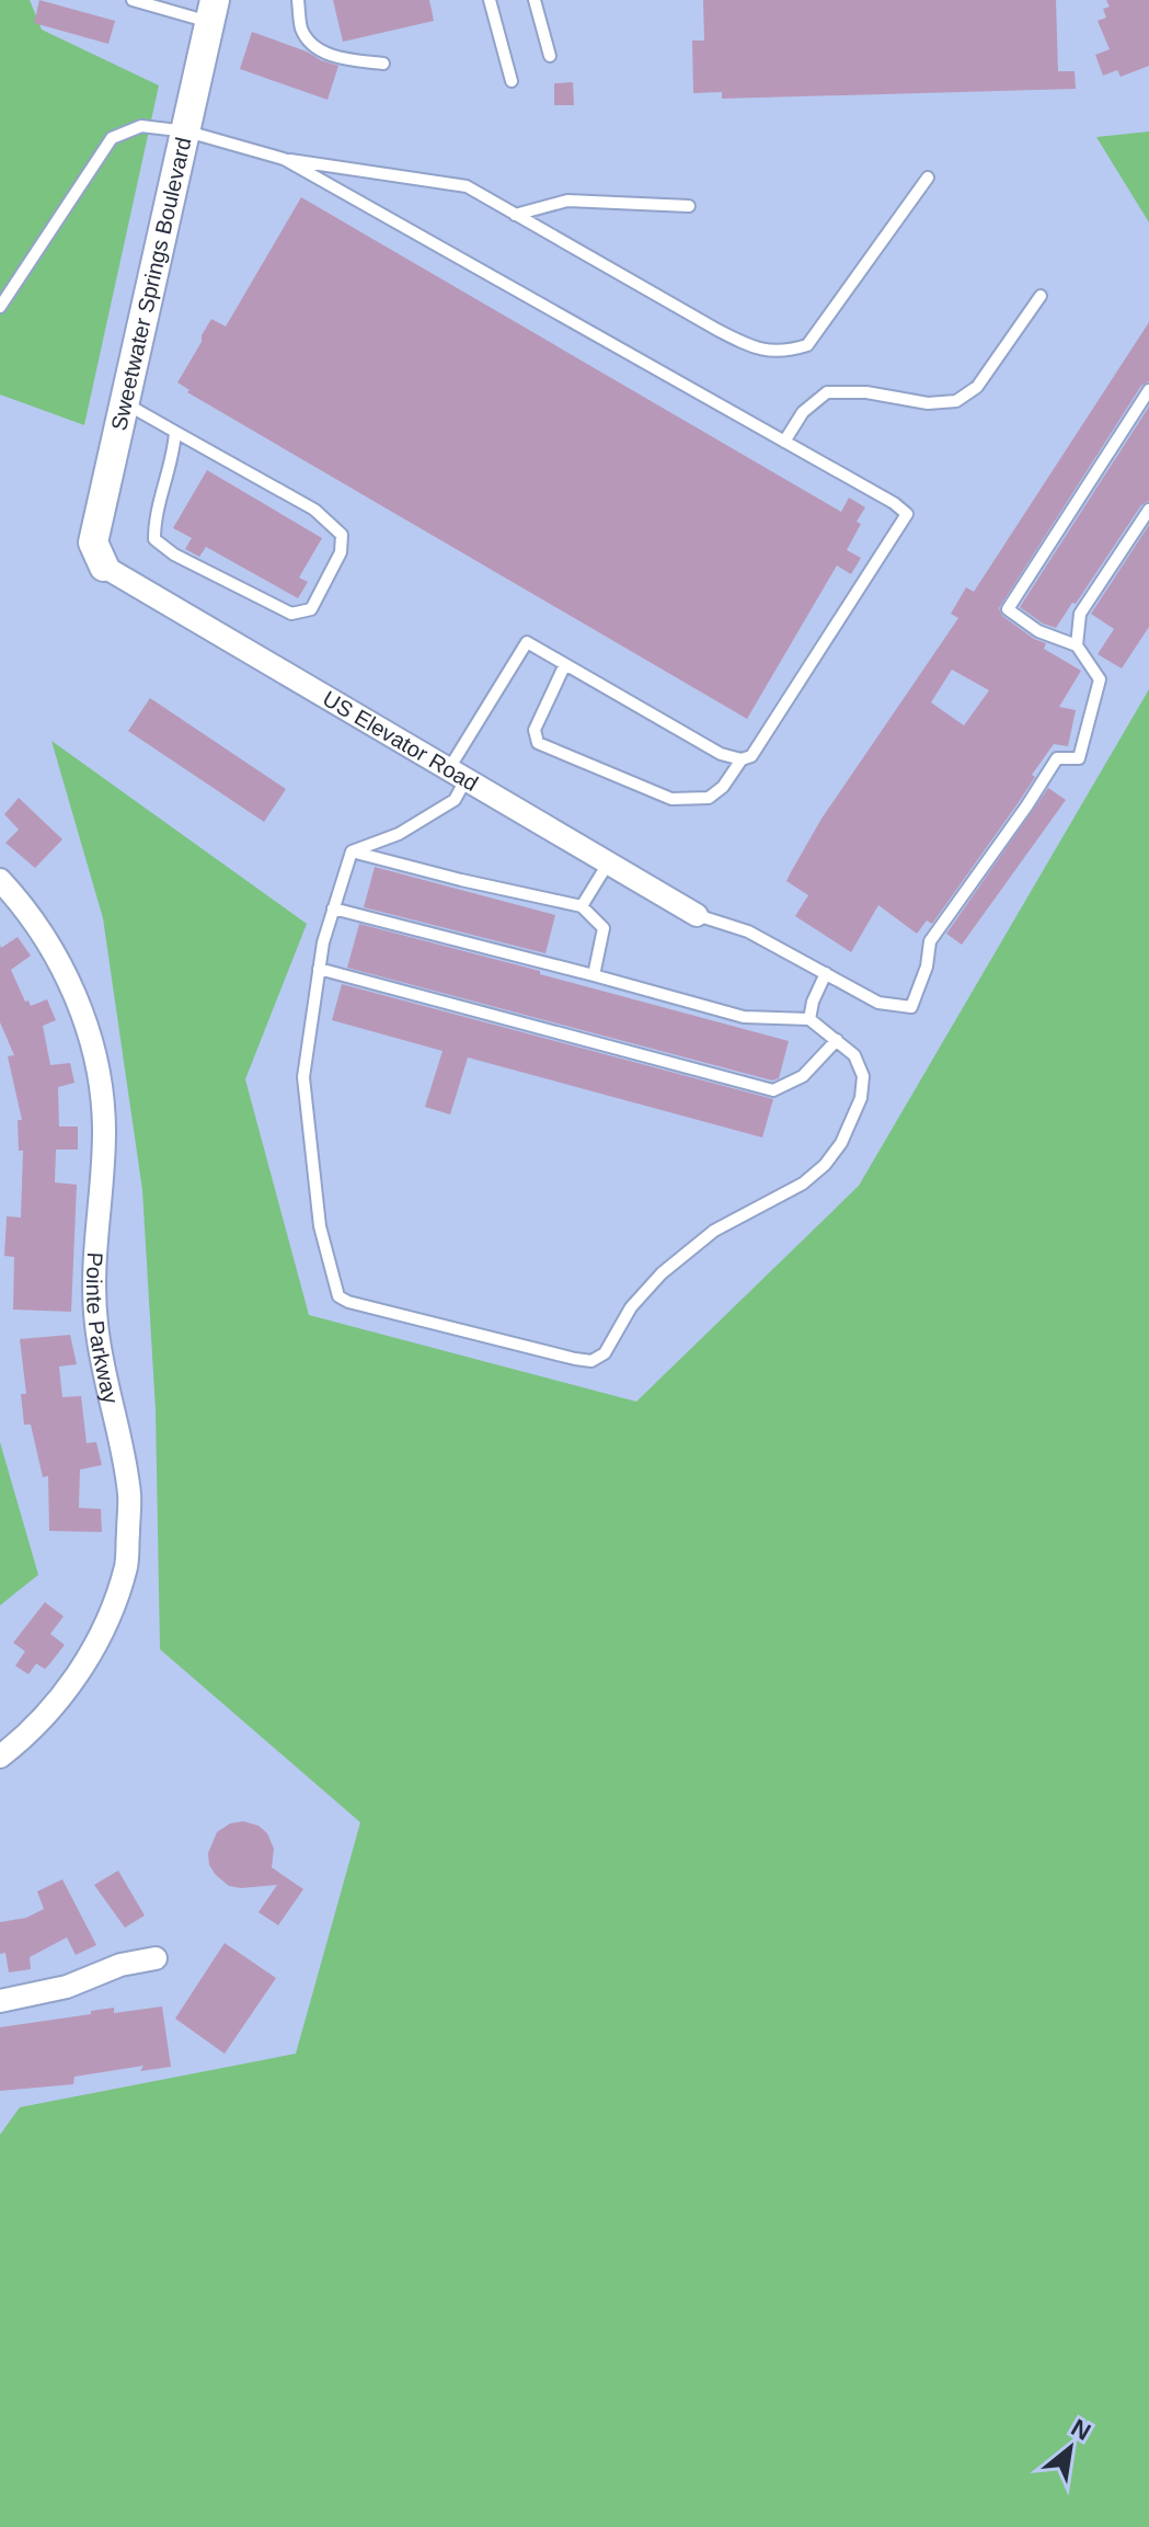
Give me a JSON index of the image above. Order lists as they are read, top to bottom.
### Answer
{
  "streets": {
    "street": ["Sweetwater Springs Boulevard", "US Elevator Road", "Pointe Parkway"]
  },
  "crossings": [
    ["Sweetwater Springs Boulevard", "US Elevator Road"]
  ],
  "north": "top right"
}
